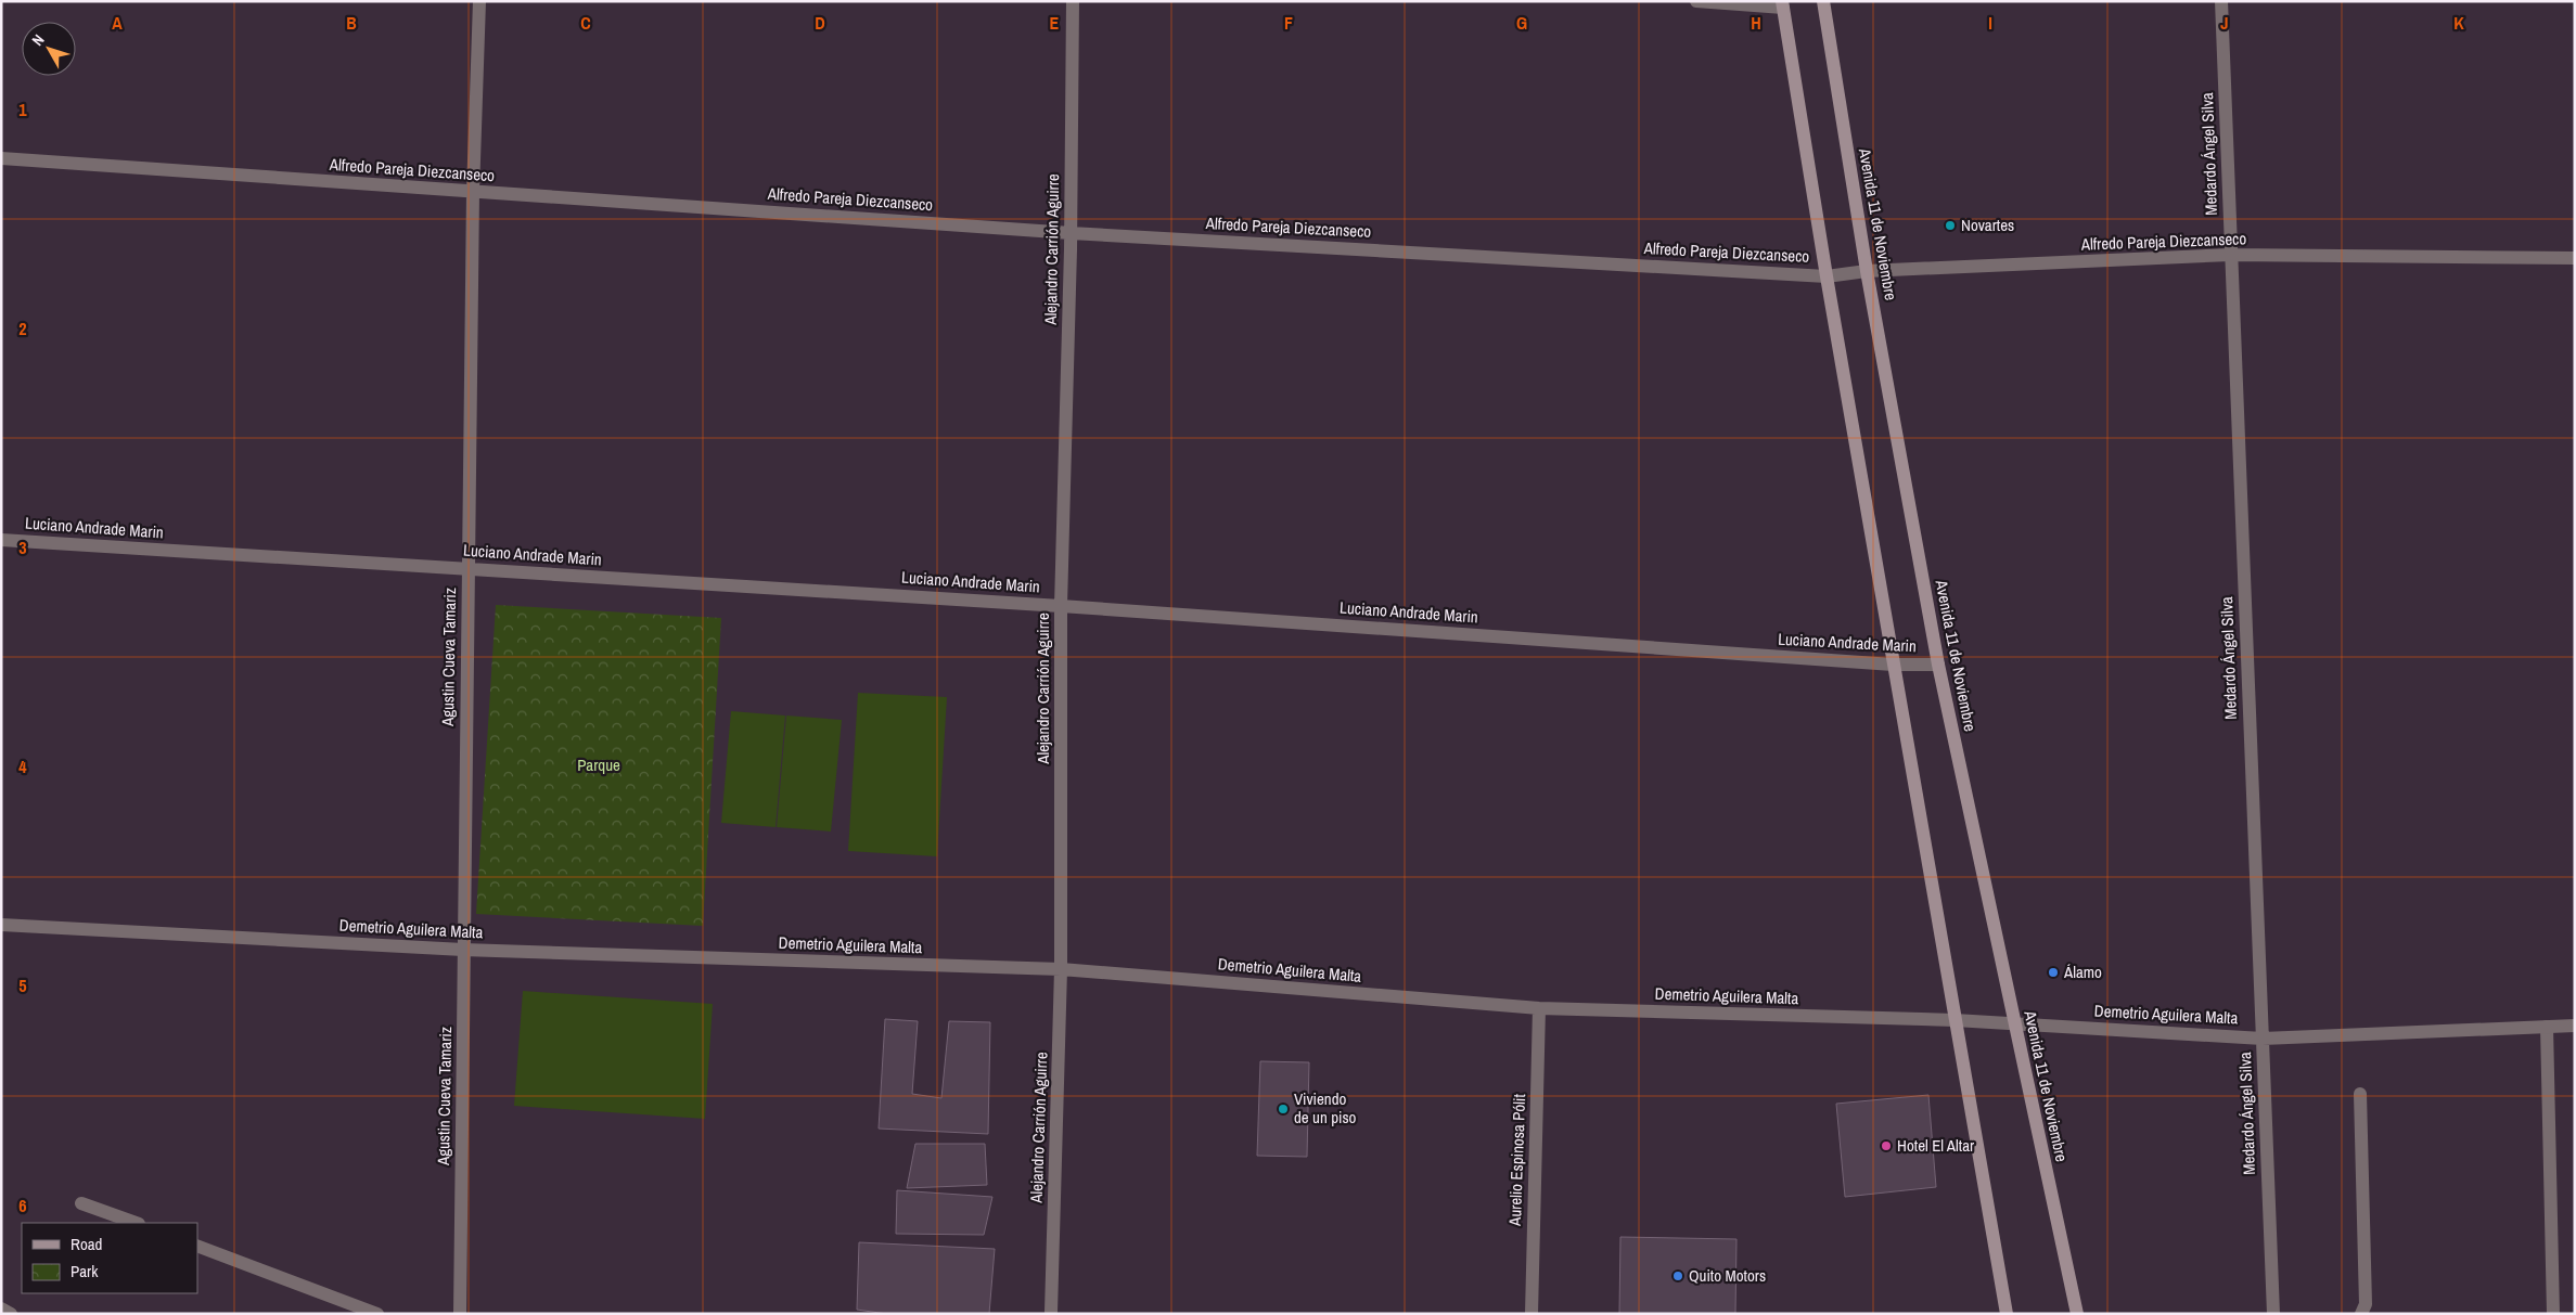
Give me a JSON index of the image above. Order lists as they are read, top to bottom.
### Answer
{
  "streets": {
    "street": [
      "Medardo Ángel Silva",
      "Alfredo Pareja Diezcanseco",
      "Avenida 11 de Noviembre",
      "Alejandro Carrión Aguirre",
      "Luciano Andrade Marin",
      "Agustin Cueva Tamariz",
      "Demetrio Aguilera Malta",
      "Aurelio Espinosa Pólit"
    ]
  },
  "crossings": [
    ["Medardo Ángel Silva", "Alfredo Pareja Diezcanseco"],
    ["Medardo Ángel Silva", "Demetrio Aguilera Malta"],
    ["Alfredo Pareja Diezcanseco", "Avenida 11 de Noviembre"],
    ["Alfredo Pareja Diezcanseco", "Alejandro Carrión Aguirre"],
    ["Alfredo Pareja Diezcanseco", "Agustin Cueva Tamariz"],
    ["Avenida 11 de Noviembre", "Luciano Andrade Marin"],
    ["Avenida 11 de Noviembre", "Demetrio Aguilera Malta"],
    ["Alejandro Carrión Aguirre", "Luciano Andrade Marin"],
    ["Alejandro Carrión Aguirre", "Demetrio Aguilera Malta"],
    ["Luciano Andrade Marin", "Agustin Cueva Tamariz"],
    ["Agustin Cueva Tamariz", "Demetrio Aguilera Malta"],
    ["Demetrio Aguilera Malta", "Aurelio Espinosa Pólit"]
  ],
  "parks": ["Parque"],
  "places": [
    "Novartes",
    "Álamo",
    "Viviendo de un piso",
    "Hotel El Altar",
    "Quito Motors"
  ],
  "legend": ["Road", "Park"],
  "north": "top left",
  "grid": {
    "columns": [
      "A",
      "B",
      "C",
      "D",
      "E",
      "F",
      "G",
      "H",
      "I",
      "J",
      "K"
    ],
    "rows": [
      "1",
      "2",
      "3",
      "4",
      "5",
      "6"
    ]
  }
}
